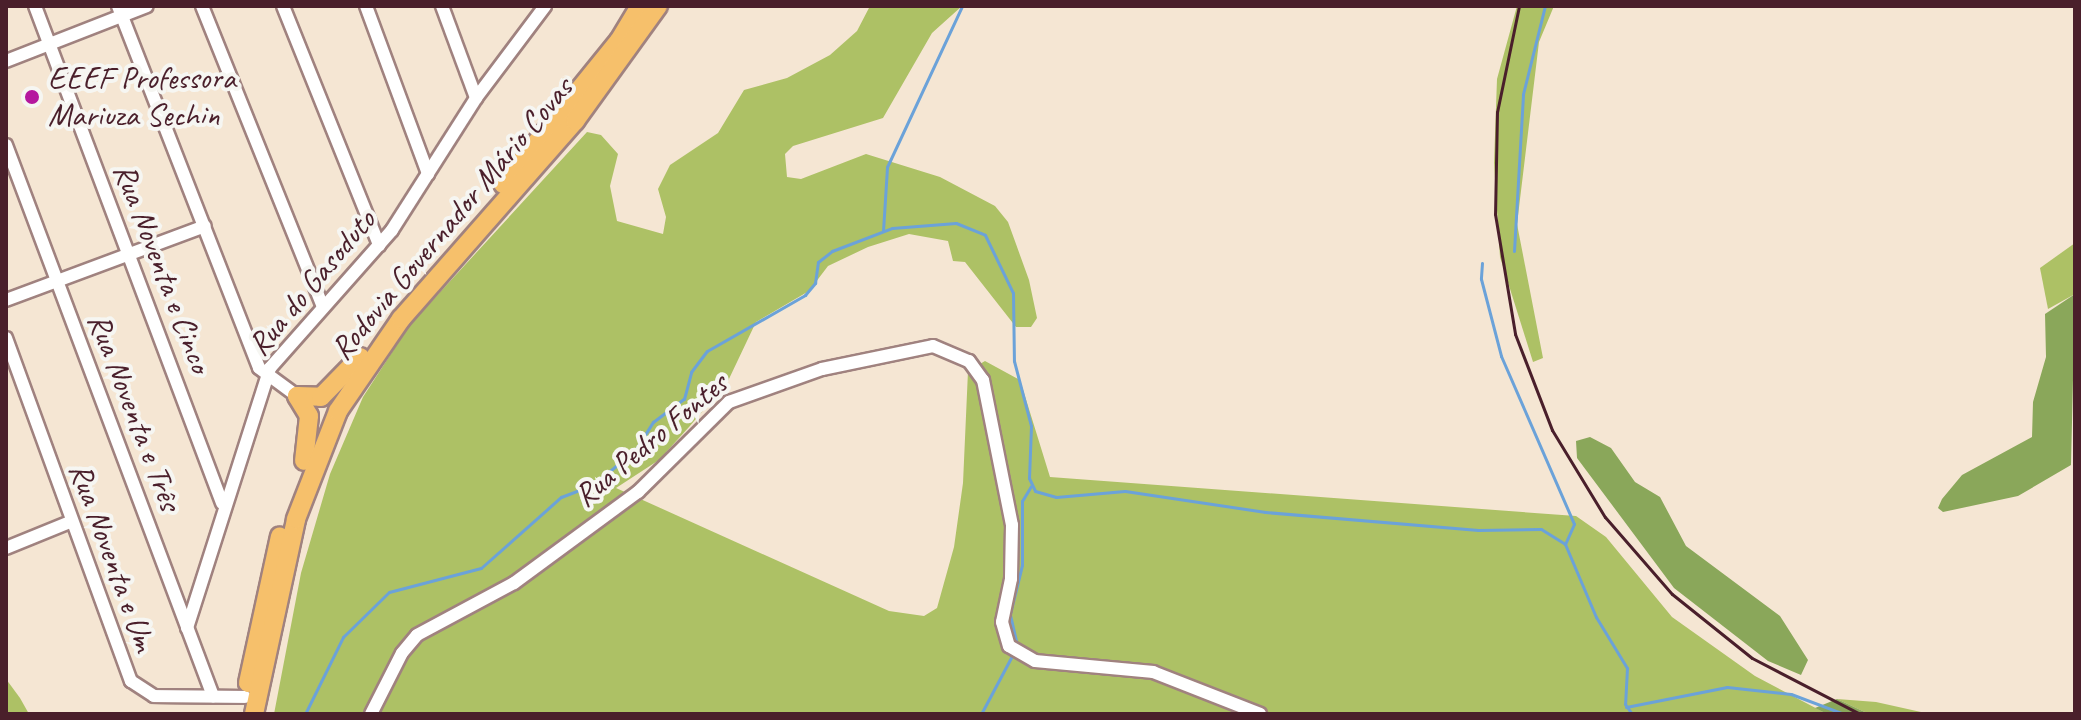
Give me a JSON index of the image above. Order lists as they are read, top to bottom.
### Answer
{
  "streets": {
    "highway": ["Rodovia Governador Mário Covas"],
    "street": [
      "Rua Noventa e Cinco",
      "Rua do Gasoduto",
      "Rua Noventa e Três",
      "Rua Pedro Fontes",
      "Rua Noventa e Um"
    ]
  },
  "crossings": [
    ["Rodovia Governador Mário Covas", "Rua Noventa e Um"],
    ["Rua Noventa e Cinco", "Rua do Gasoduto"],
    ["Rua do Gasoduto", "Rua Noventa e Três"],
    ["Rua Noventa e Três", "Rua Noventa e Um"]
  ],
  "places": ["EEEF Professora Mariuza Sechin"]
}
